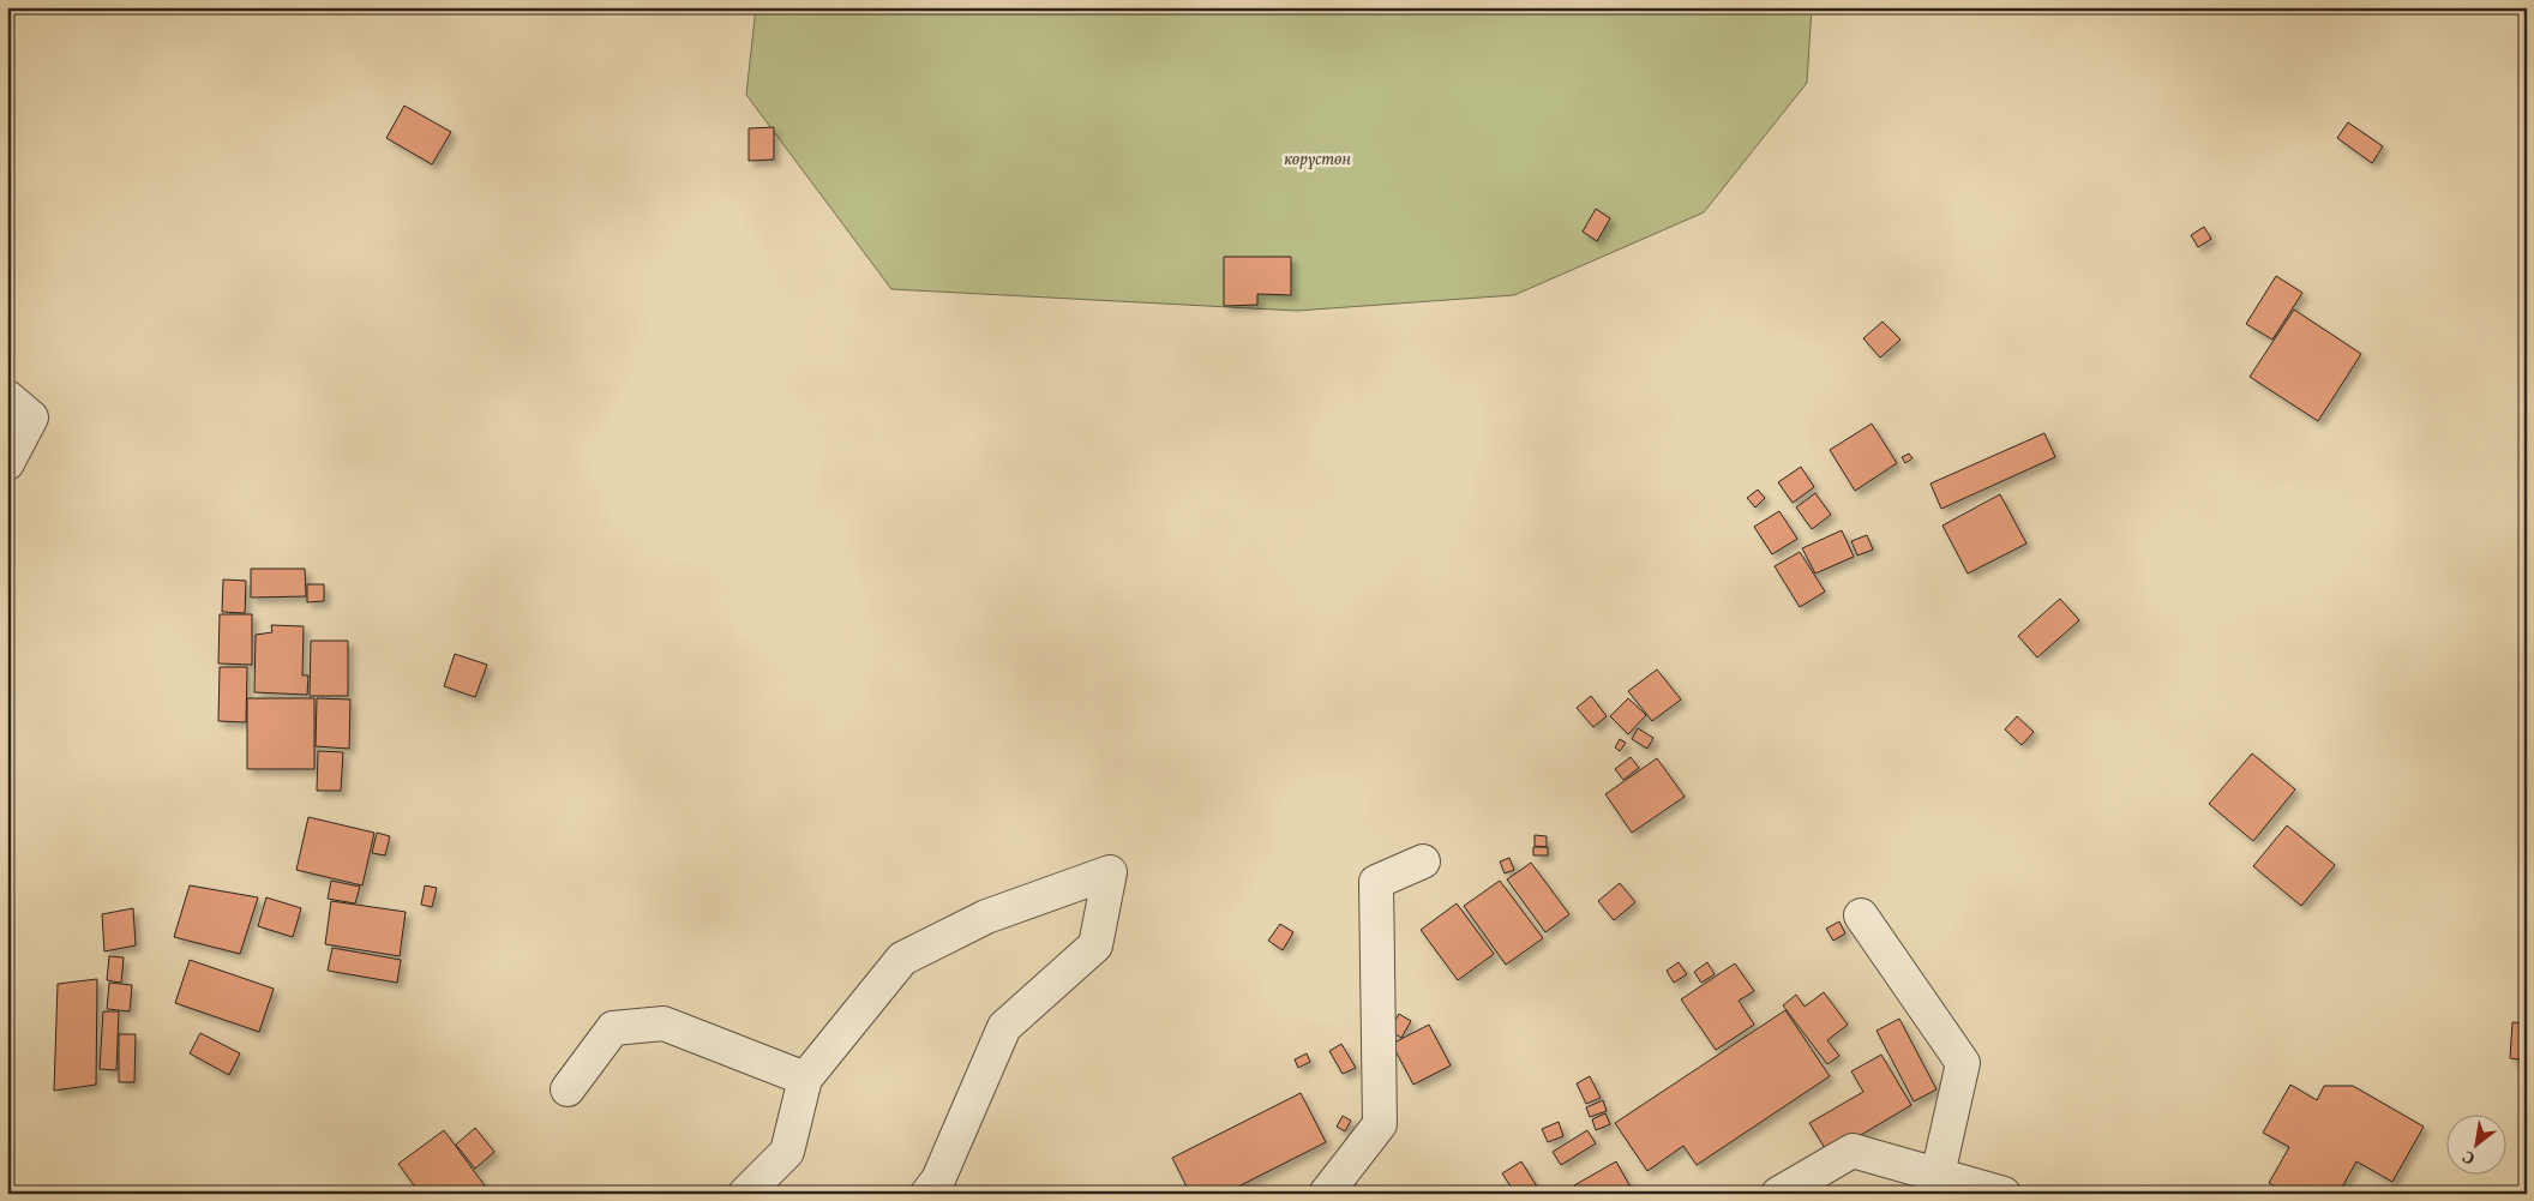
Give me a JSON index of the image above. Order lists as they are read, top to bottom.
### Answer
{
  "parks": ["көрүстөн"],
  "north": "bottom left"
}
